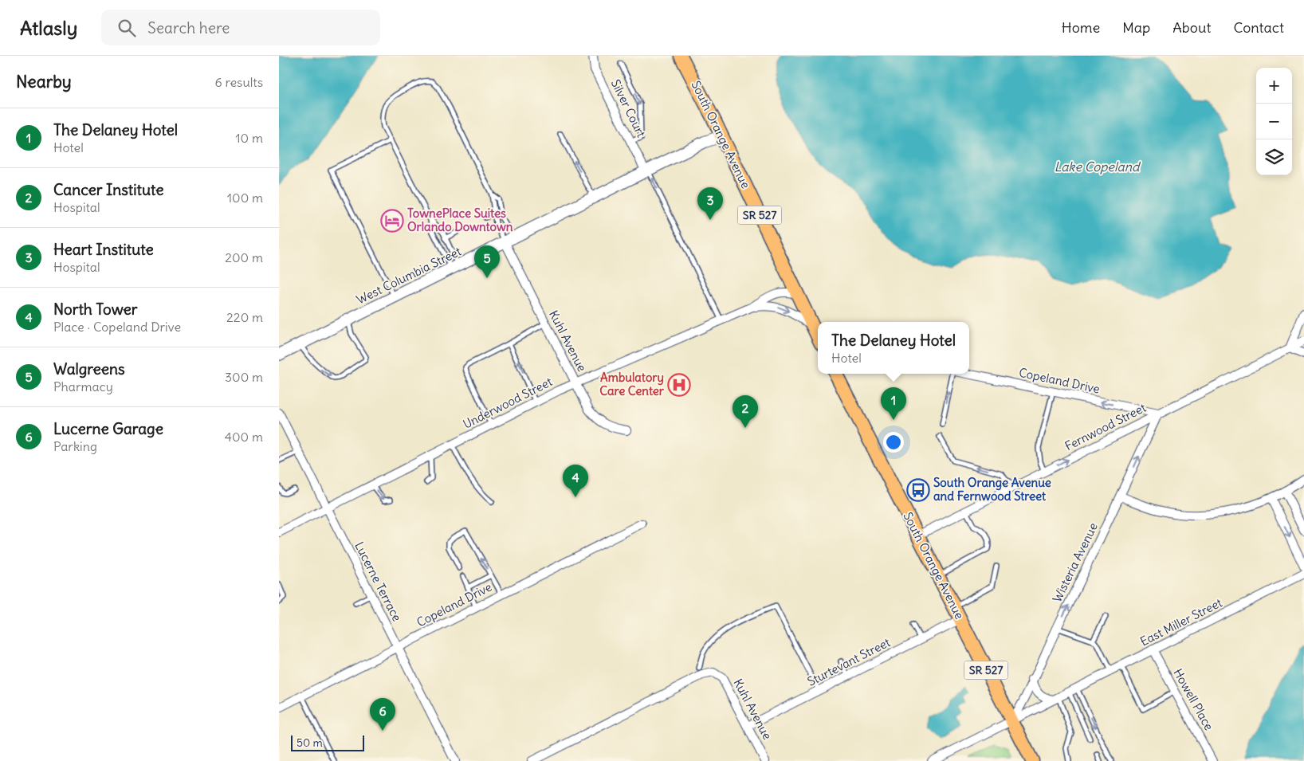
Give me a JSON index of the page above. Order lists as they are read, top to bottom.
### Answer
{
  "streets": {
    "main road": ["South Orange Avenue", "SR 527"],
    "street": [
      "Silver Court",
      "West Columbia Street",
      "Kuhl Avenue",
      "Copeland Drive",
      "Underwood Street",
      "Fernwood Street",
      "Wisteria Avenue",
      "Lucerne Terrace",
      "East Miller Street",
      "Sturtevant Street",
      "Howell Place"
    ]
  },
  "crossings": [
    ["Silver Court", "West Columbia Street"],
    ["South Orange Avenue", "West Columbia Street"],
    ["South Orange Avenue", "Underwood Street"],
    ["South Orange Avenue", "Fernwood Street"],
    ["South Orange Avenue", "Wisteria Avenue"],
    ["South Orange Avenue", "Sturtevant Street"],
    ["West Columbia Street", "Kuhl Avenue"],
    ["Kuhl Avenue", "Underwood Street"],
    ["Kuhl Avenue", "Sturtevant Street"],
    ["Copeland Drive", "Fernwood Street"],
    ["Copeland Drive", "Wisteria Avenue"],
    ["Copeland Drive", "Lucerne Terrace"],
    ["Underwood Street", "Lucerne Terrace"],
    ["Fernwood Street", "Wisteria Avenue"],
    ["East Miller Street", "Howell Place"]
  ],
  "one_way": ["Wisteria Avenue"],
  "water": ["Lake Copeland"],
  "places": {
    "hotel": ["TownePlace Suites Orlando Downtown"],
    "hospital": ["Ambulatory Care Center"],
    "bus stop": ["South Orange Avenue and Fernwood Street"]
  },
  "scale_bar": "50 m",
  "page": {
    "header": "Atlasly",
    "search": "Search here",
    "nav": [
      "Home",
      "Map",
      "About",
      "Contact"
    ],
    "heading": ["Nearby", "6 results"],
    "map_buttons": ["+", "−"],
    "list": [
      {
        "mark": "1",
        "name": "The Delaney Hotel",
        "note": "Hotel",
        "value": "10 m"
      },
      {
        "mark": "2",
        "name": "Cancer Institute",
        "note": "Hospital",
        "value": "100 m"
      },
      {
        "mark": "3",
        "name": "Heart Institute",
        "note": "Hospital",
        "value": "200 m"
      },
      {
        "mark": "4",
        "name": "North Tower",
        "note": "Place · Copeland Drive",
        "value": "220 m"
      },
      {
        "mark": "5",
        "name": "Walgreens",
        "note": "Pharmacy",
        "value": "300 m"
      },
      {
        "mark": "6",
        "name": "Lucerne Garage",
        "note": "Parking",
        "value": "400 m"
      }
    ],
    "pins": [
      "3",
      "5",
      "1",
      "2",
      "4",
      "6"
    ],
    "popup": ["The Delaney Hotel", "Hotel"],
    "scale": "50 m"
  }
}
